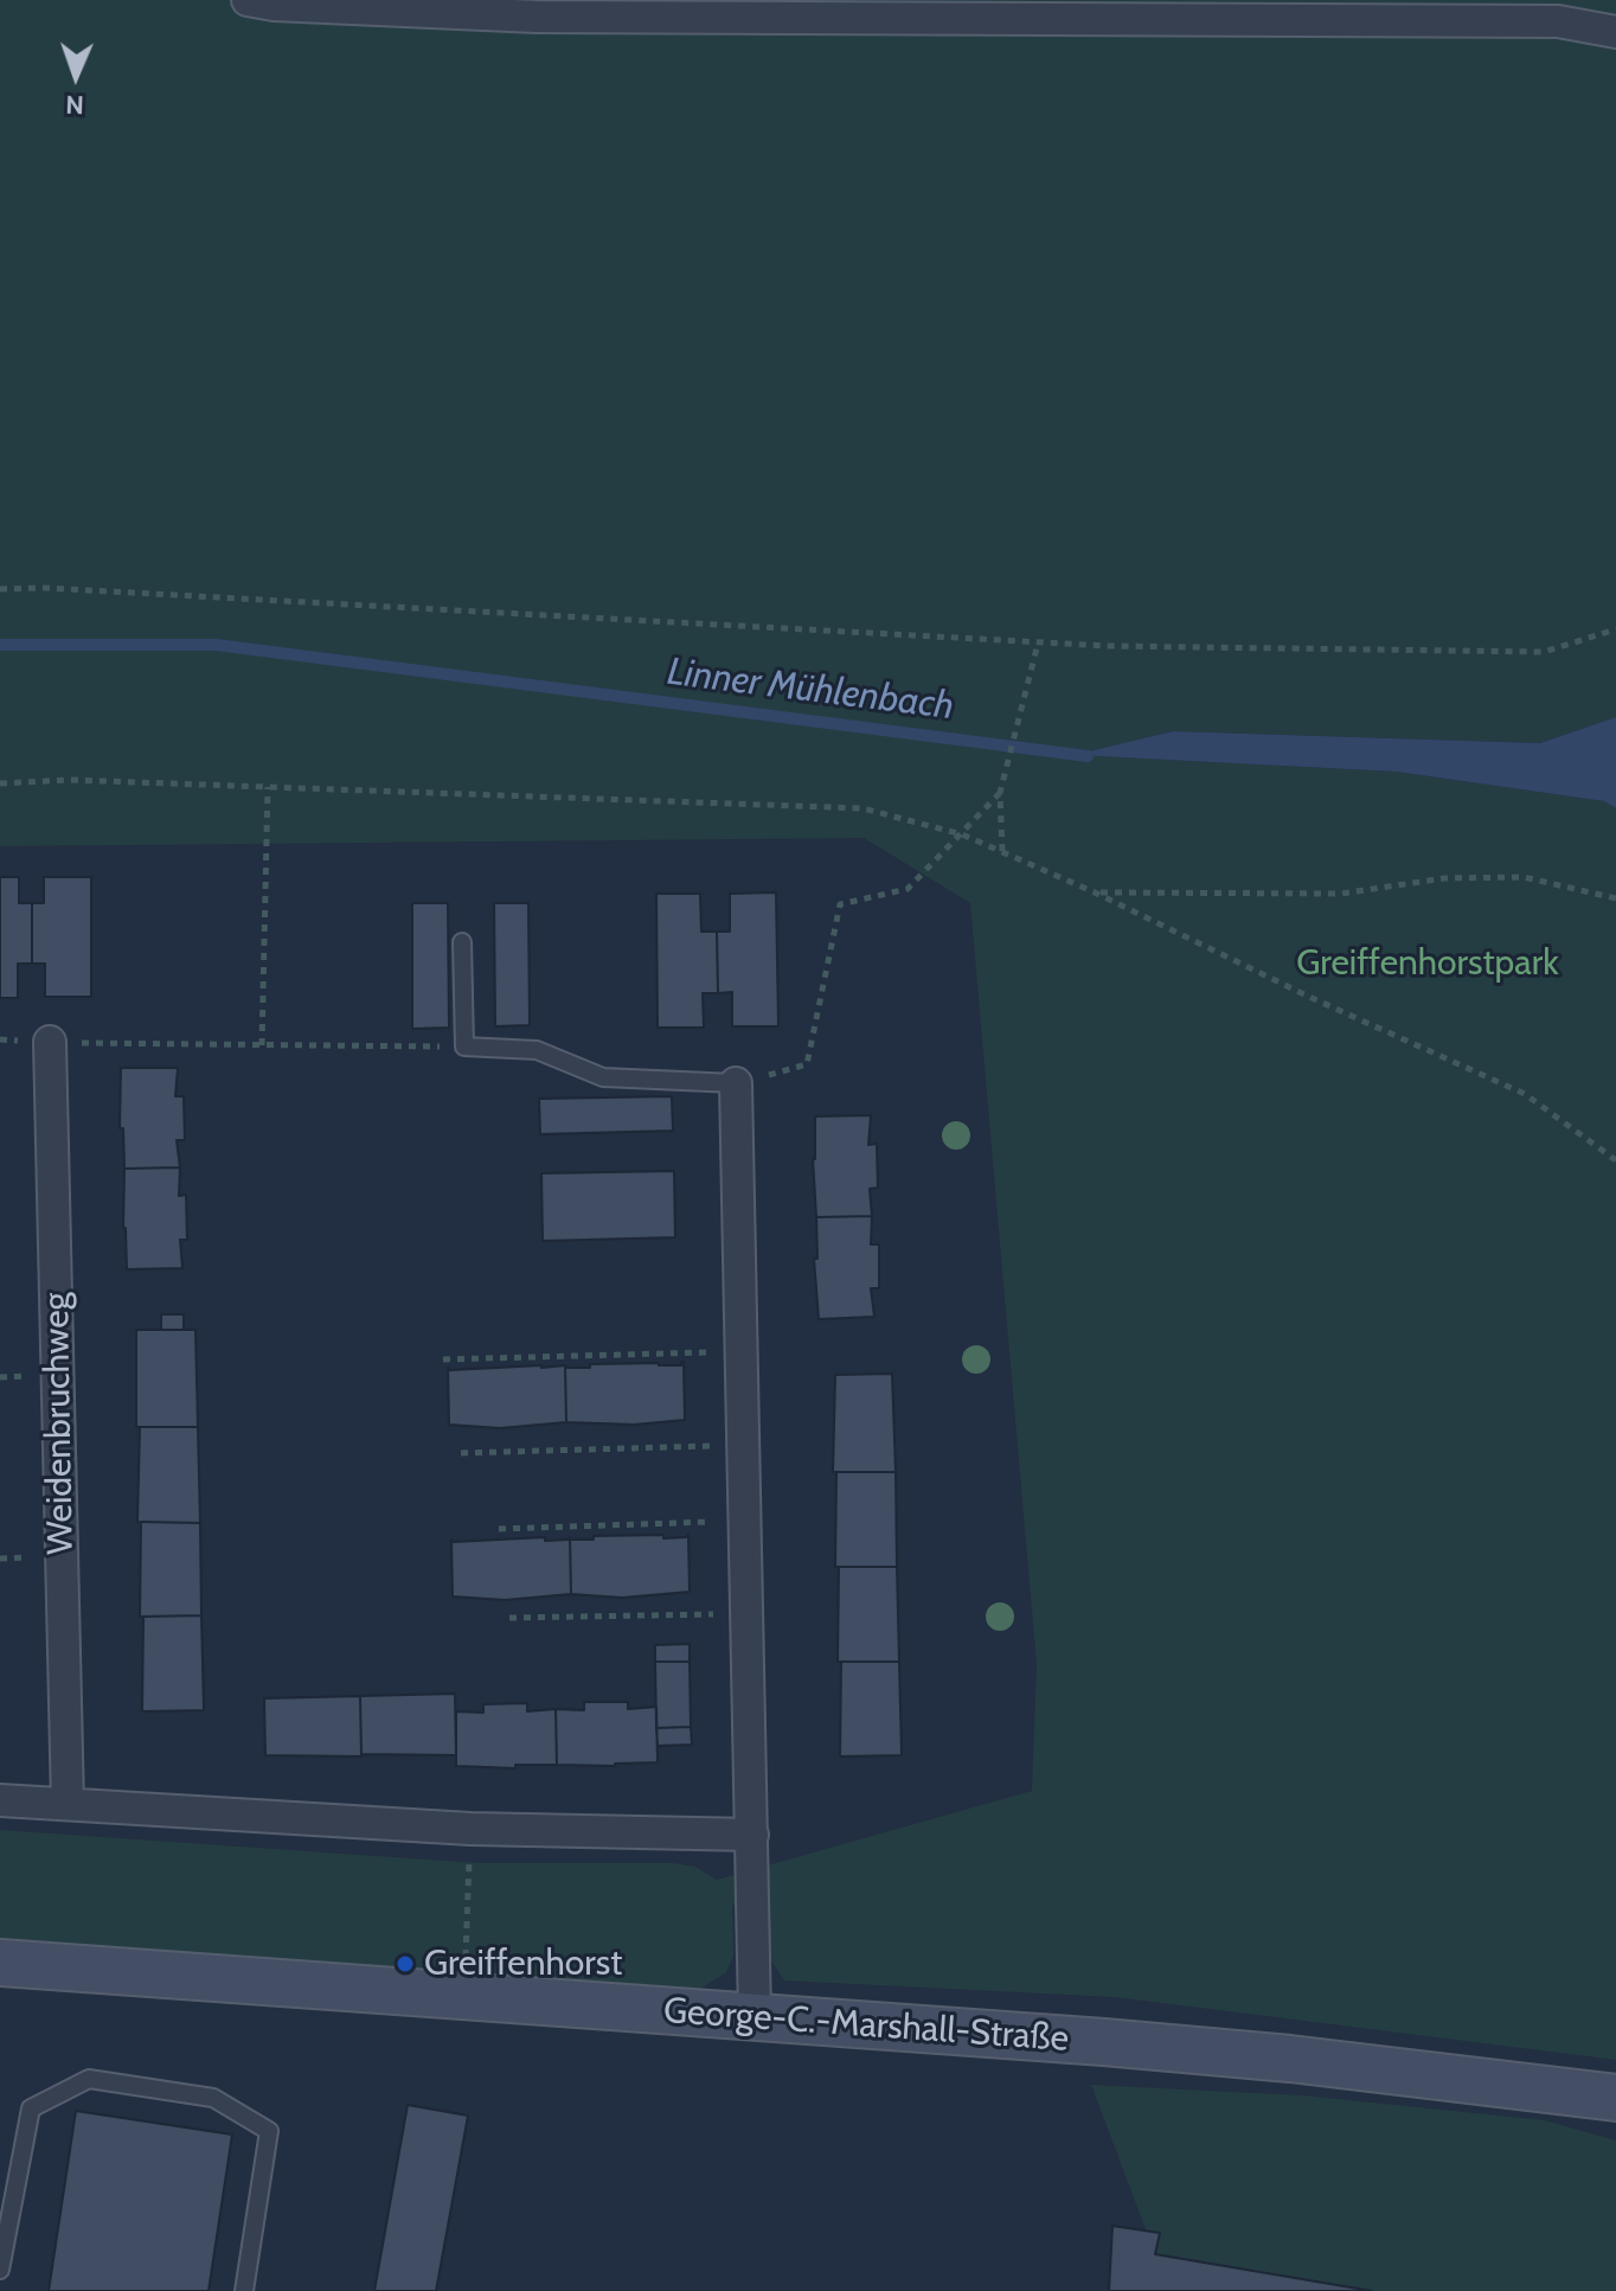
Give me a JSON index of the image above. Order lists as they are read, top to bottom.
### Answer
{
  "streets": {
    "main road": ["George-C.-Marshall-Straße"],
    "street": ["Weidenbruchweg"]
  },
  "water": ["Linner Mühlenbach"],
  "parks": ["Greiffenhorstpark"],
  "places": ["Greiffenhorst"],
  "north": "bottom"
}
